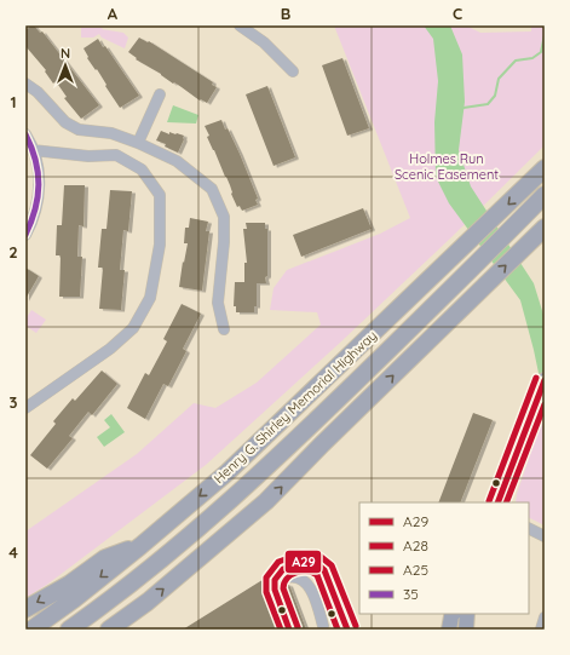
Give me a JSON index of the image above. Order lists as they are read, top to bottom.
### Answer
{
  "streets": {
    "highway": ["Henry G. Shirley Memorial Highway"]
  },
  "parks": ["Holmes Run Scenic Easement"],
  "lines": [
    "transit line 35",
    "transit line A25",
    "transit line A29",
    "transit line A28"
  ],
  "legend": [
    "A29",
    "A28",
    "A25",
    "35"
  ],
  "north": "top",
  "grid": {
    "columns": ["A", "B", "C"],
    "rows": [
      "1",
      "2",
      "3",
      "4"
    ]
  }
}
